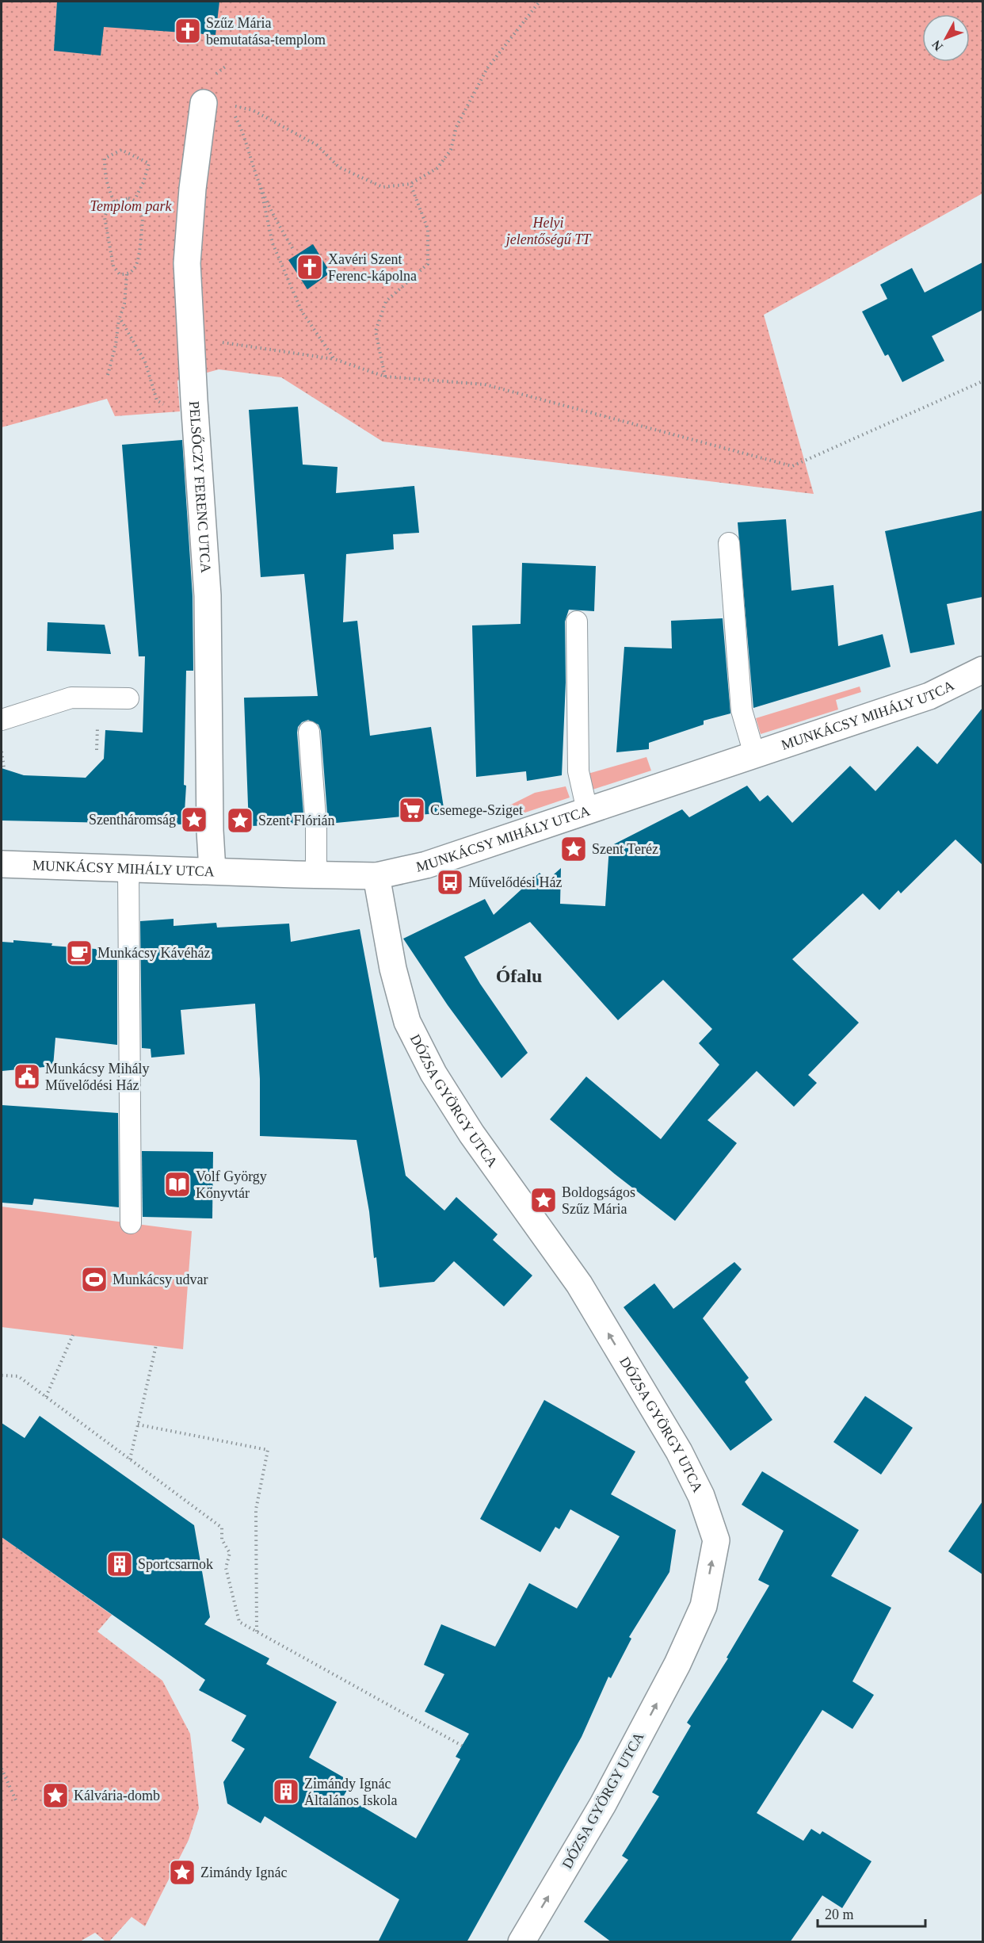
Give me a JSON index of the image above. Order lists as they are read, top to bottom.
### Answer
{
  "streets": {
    "street": ["PELSŐCZY FERENC UTCA", "MUNKÁCSY MIHÁLY UTCA", "DÓZSA GYÖRGY UTCA"]
  },
  "crossings": [
    ["PELSŐCZY FERENC UTCA", "MUNKÁCSY MIHÁLY UTCA"],
    ["MUNKÁCSY MIHÁLY UTCA", "DÓZSA GYÖRGY UTCA"]
  ],
  "one_way": ["DÓZSA GYÖRGY UTCA"],
  "districts": ["Ófalu"],
  "parks": ["Templom park", "Helyi jelentőségű TT"],
  "places": {
    "church": ["Szűz Mária bemutatása-templom", "Xavéri Szent Ferenc-kápolna"],
    "supermarket": ["Csemege-Sziget"],
    "place": [
      "Szentháromság",
      "Szent Flórián",
      "Szent Teréz",
      "Boldogságos Szűz Mária",
      "Kálvária-domb",
      "Zimándy Ignác"
    ],
    "bus stop": ["Művelődési Ház"],
    "cafe": ["Munkácsy Kávéház"],
    "public building": ["Munkácsy Mihály Művelődési Ház"],
    "library": ["Volf György Könyvtár"],
    "sports": ["Munkácsy udvar"],
    "building": ["Sportcsarnok", "Zimándy Ignác Általános Iskola"]
  },
  "scale_bar": "20 m",
  "north": "bottom left"
}
